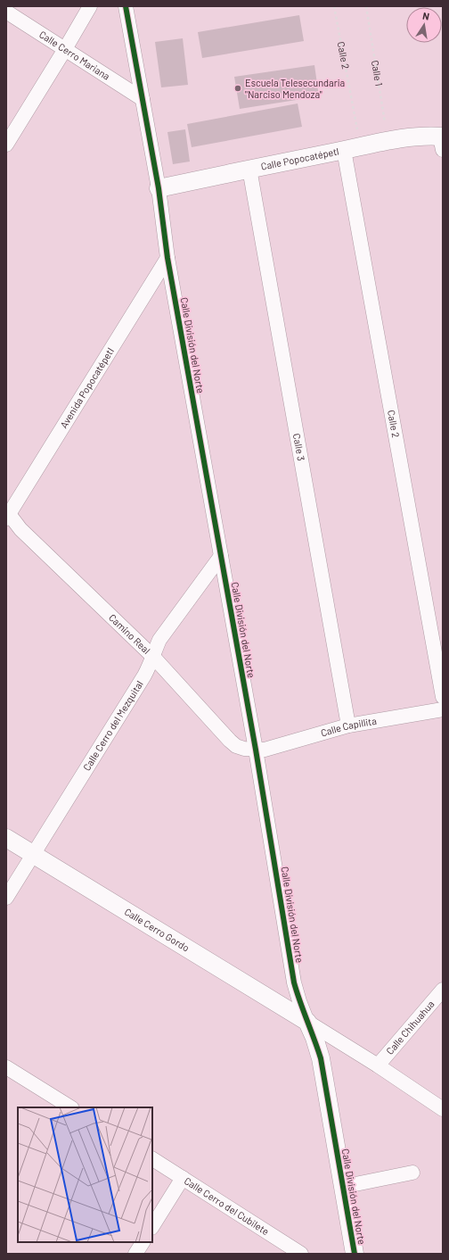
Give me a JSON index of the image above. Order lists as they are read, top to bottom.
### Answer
{
  "streets": {
    "street": [
      "Calle Cerro Mariana",
      "Calle 2",
      "Calle Popocatépetl",
      "Calle División del Norte",
      "Avenida Popocatépetl",
      "Calle 3",
      "Camino Real",
      "Calle Cerro del Mezquital",
      "Calle Capillita",
      "Calle Cerro Gordo",
      "Calle Chihuahua",
      "Calle Cerro del Cubilete"
    ],
    "path": ["Calle 1"]
  },
  "crossings": [
    ["Calle Cerro Mariana", "Calle División del Norte"],
    ["Calle 2", "Calle Popocatépetl"],
    ["Calle 1", "Calle Popocatépetl"],
    ["Calle Popocatépetl", "Calle División del Norte"],
    ["Calle Popocatépetl", "Calle 3"],
    ["Calle División del Norte", "Avenida Popocatépetl"],
    ["Calle División del Norte", "Camino Real"],
    ["Calle División del Norte", "Calle Cerro del Mezquital"],
    ["Calle División del Norte", "Calle Capillita"],
    ["Calle División del Norte", "Calle Cerro Gordo"],
    ["Avenida Popocatépetl", "Camino Real"],
    ["Calle 3", "Calle Capillita"],
    ["Camino Real", "Calle Cerro del Mezquital"],
    ["Camino Real", "Calle Capillita"],
    ["Calle Cerro del Mezquital", "Calle Cerro Gordo"]
  ],
  "places": ["Escuela Telesecundaria \"Narciso Mendoza\""],
  "north": "top"
}
